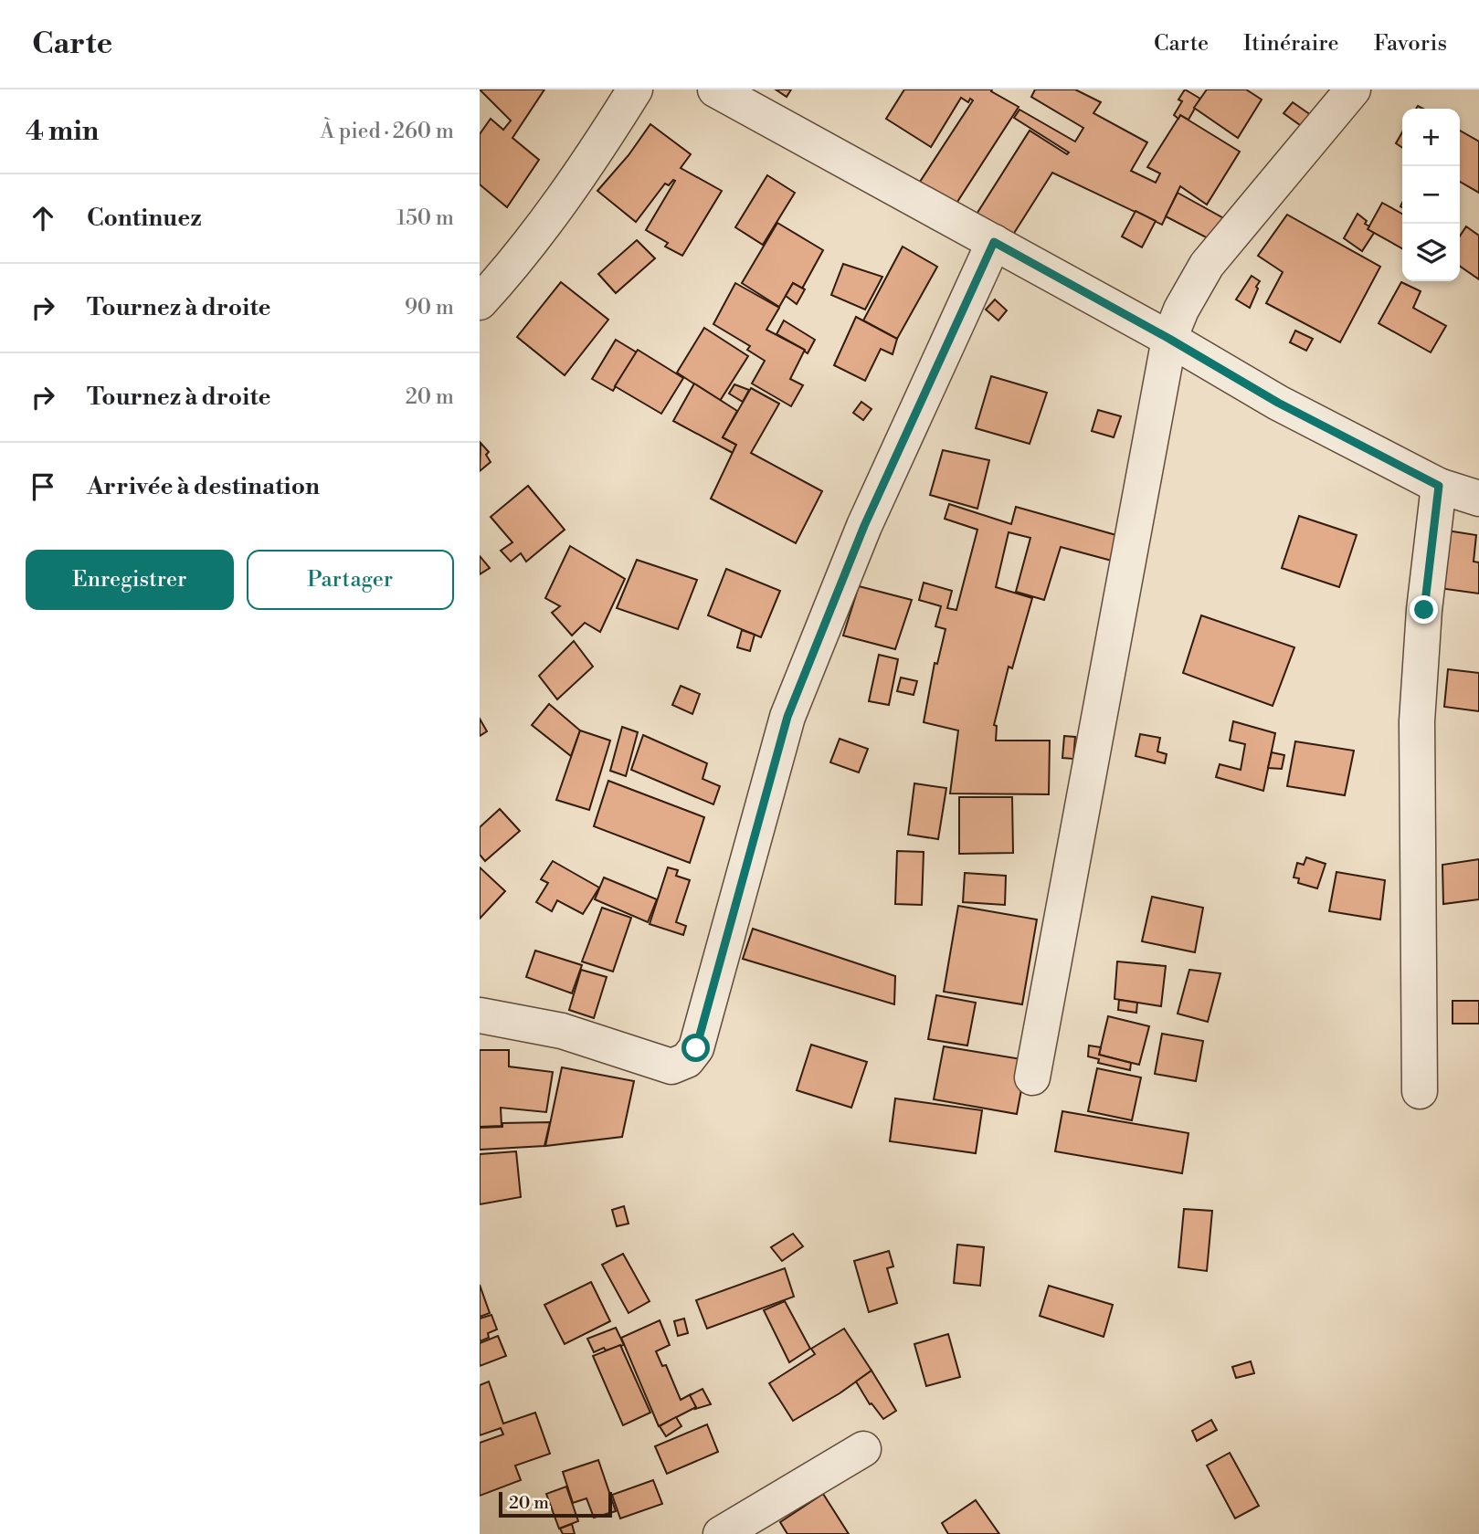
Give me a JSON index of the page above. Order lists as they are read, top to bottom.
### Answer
{
  "scale_bar": "20 m",
  "page": {
    "header": "Carte",
    "nav": ["Carte", "Itinéraire", "Favoris"],
    "heading": ["4 min", "À pied · 260 m"],
    "map_buttons": ["+", "−"],
    "list": [
      ["Continuez", "150 m"],
      ["Tournez à droite", "90 m"],
      ["Tournez à droite", "20 m"],
      "Arrivée à destination"
    ],
    "buttons": ["Enregistrer", "Partager"],
    "scale": "20 m"
  }
}
